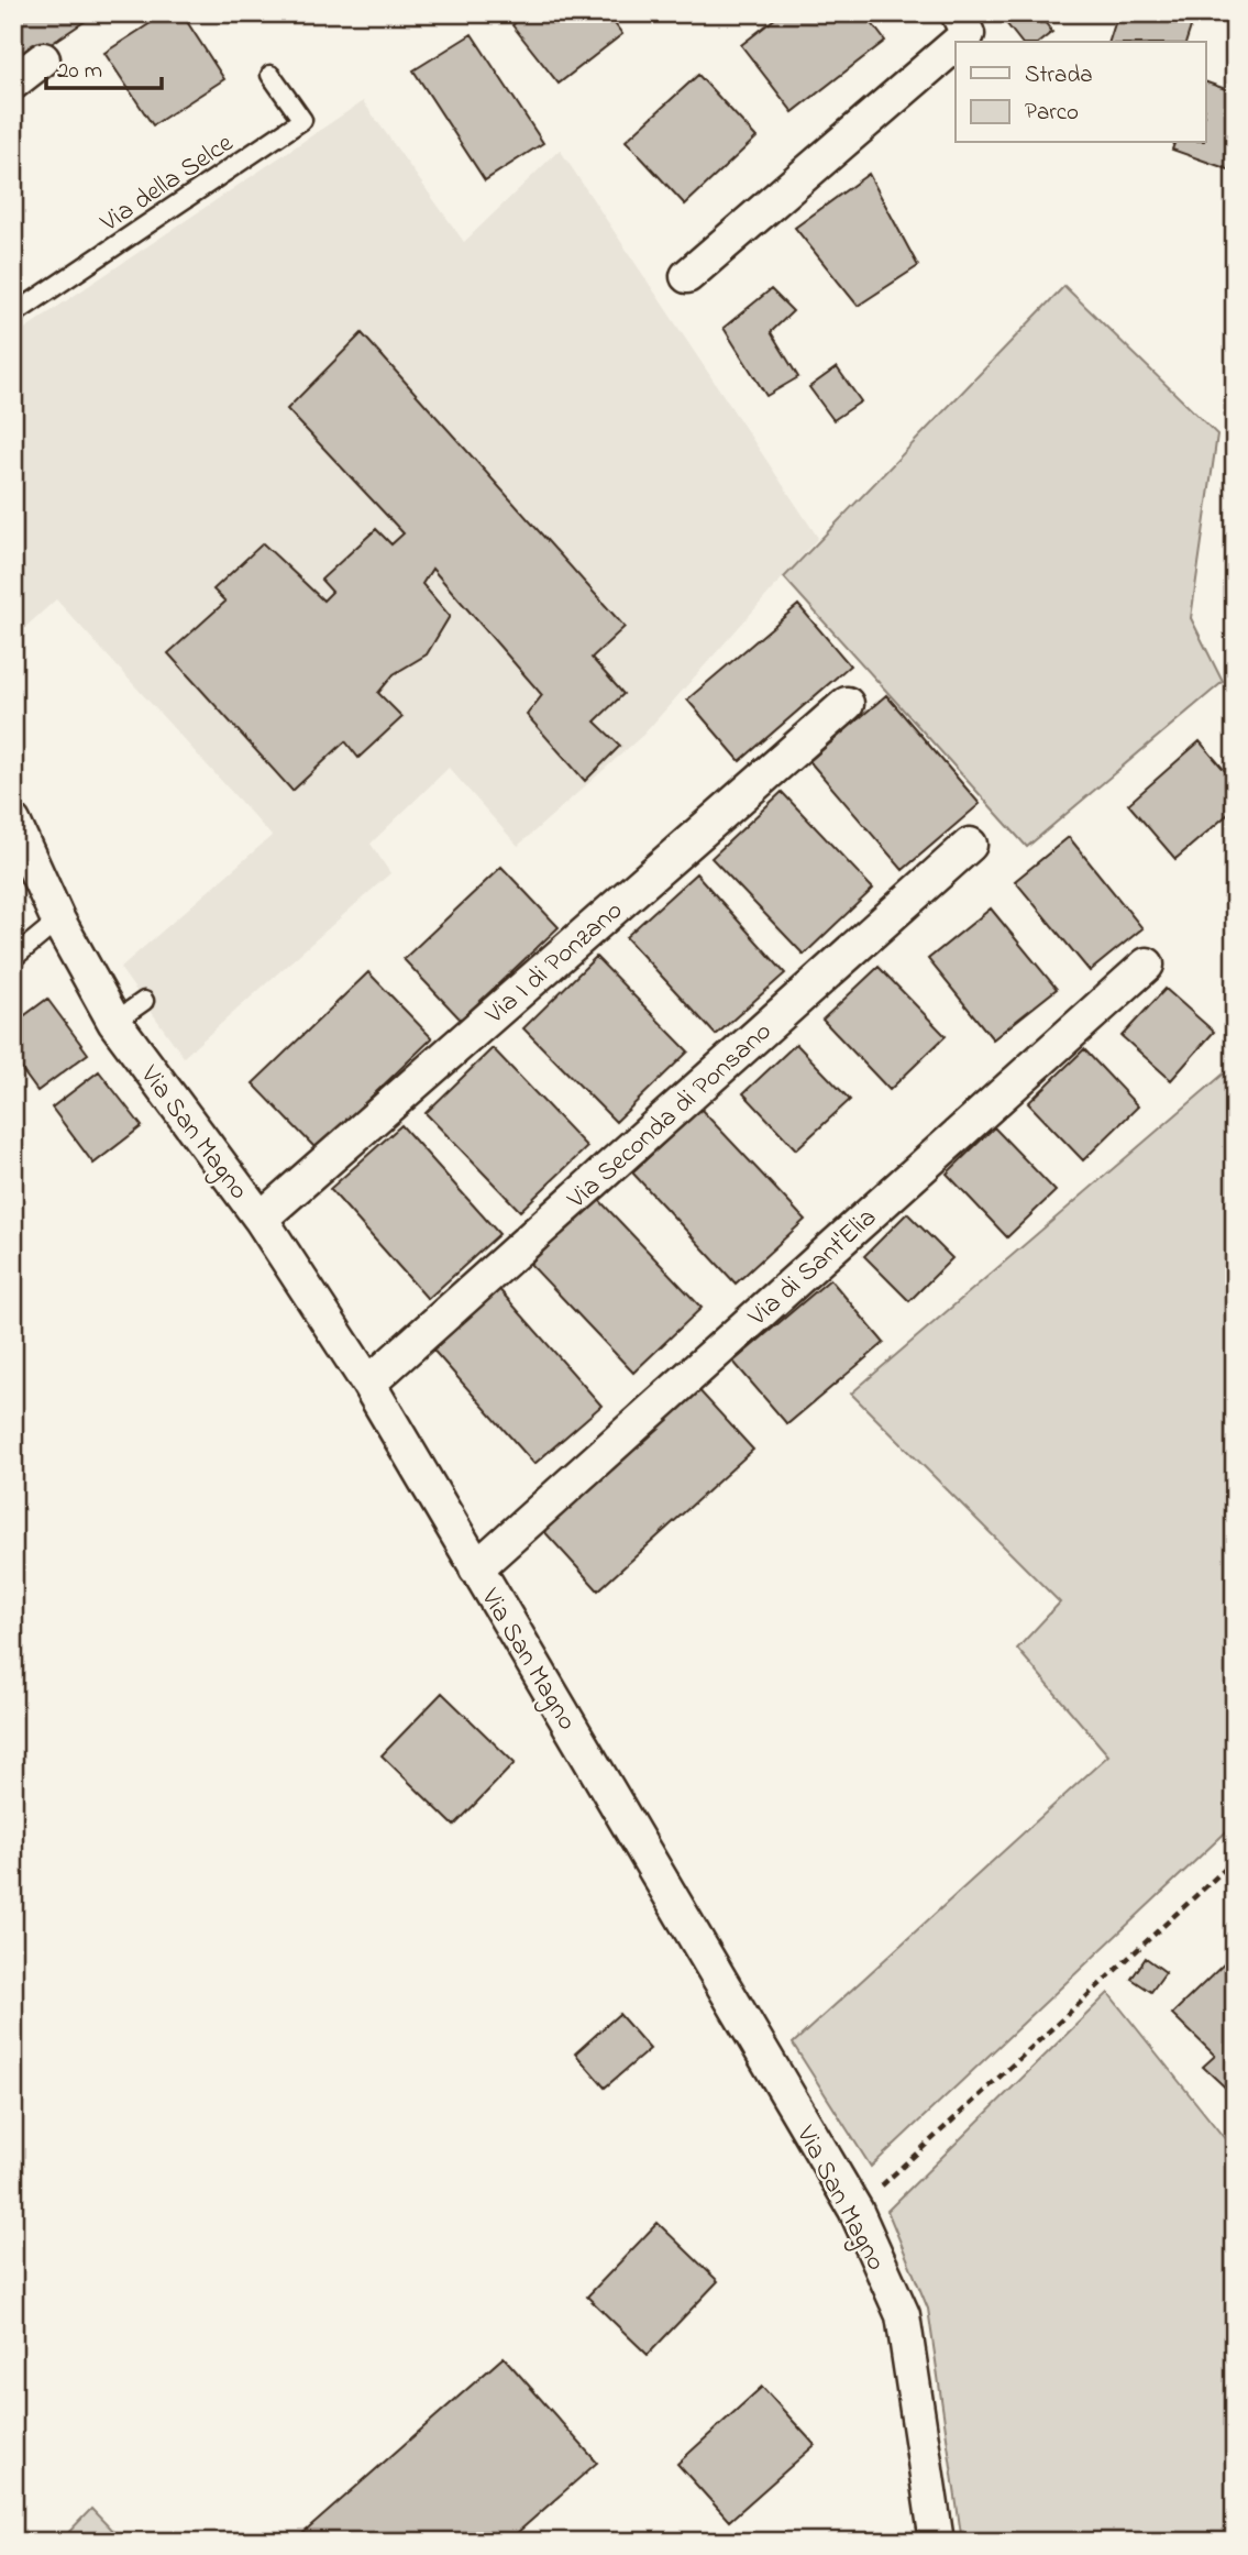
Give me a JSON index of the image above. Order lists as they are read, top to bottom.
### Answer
{
  "streets": {
    "street": [
      "Via I di Ponzano",
      "Via Seconda di Ponsano",
      "Via San Magno",
      "Via di Sant'Elia"
    ],
    "lane": ["Via della Selce"]
  },
  "crossings": [
    ["Via I di Ponzano", "Via San Magno"],
    ["Via Seconda di Ponsano", "Via San Magno"],
    ["Via San Magno", "Via di Sant'Elia"]
  ],
  "legend": ["Strada", "Parco"],
  "scale_bar": "20 m"
}
